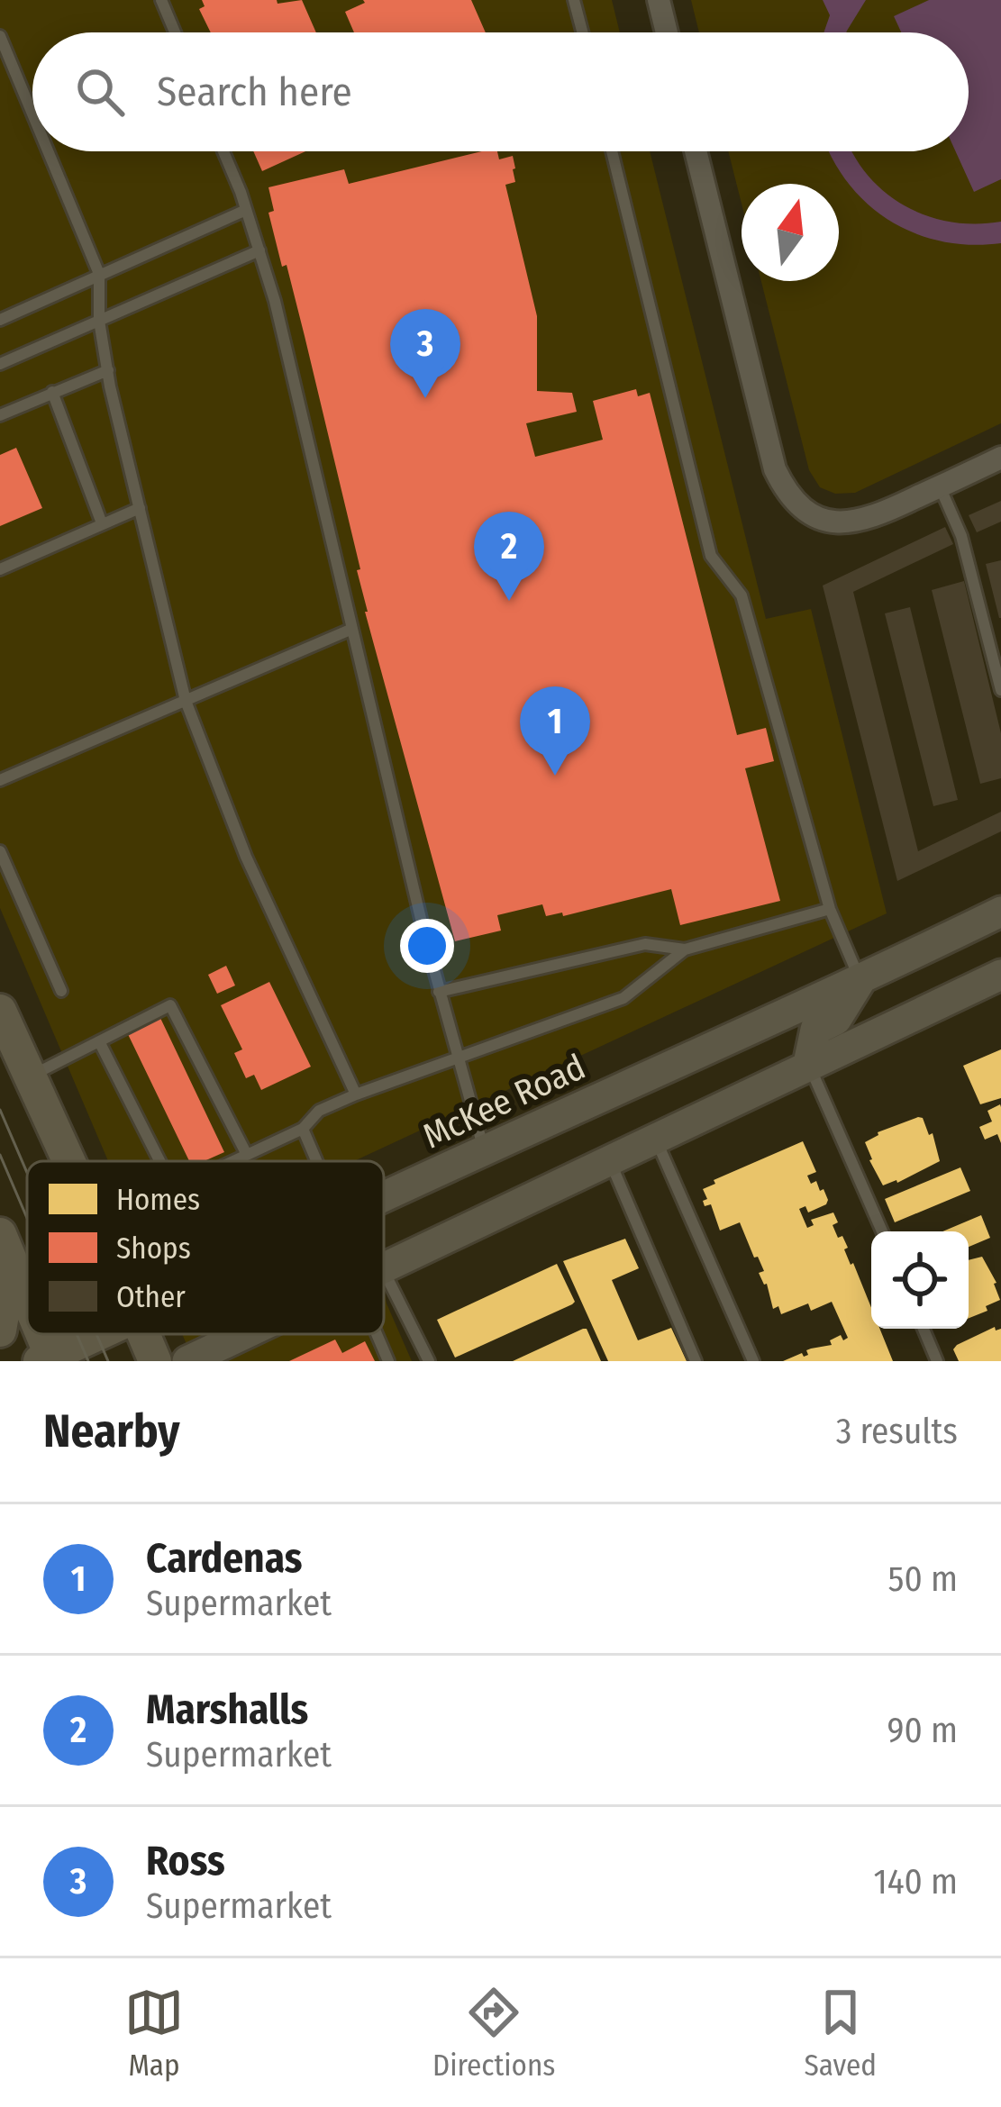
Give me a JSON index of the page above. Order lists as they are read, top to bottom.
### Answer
{
  "streets": {
    "main road": ["McKee Road"]
  },
  "legend": ["Homes", "Shops", "Other"],
  "north": "top",
  "page": {
    "search": "Search here",
    "pins": ["3", "2", "1"],
    "heading": ["Nearby", "3 results"],
    "list": [
      {
        "mark": "1",
        "name": "Cardenas",
        "note": "Supermarket",
        "value": "50 m"
      },
      {
        "mark": "2",
        "name": "Marshalls",
        "note": "Supermarket",
        "value": "90 m"
      },
      {
        "mark": "3",
        "name": "Ross",
        "note": "Supermarket",
        "value": "140 m"
      }
    ],
    "nav": ["Map", "Directions", "Saved"]
  }
}
